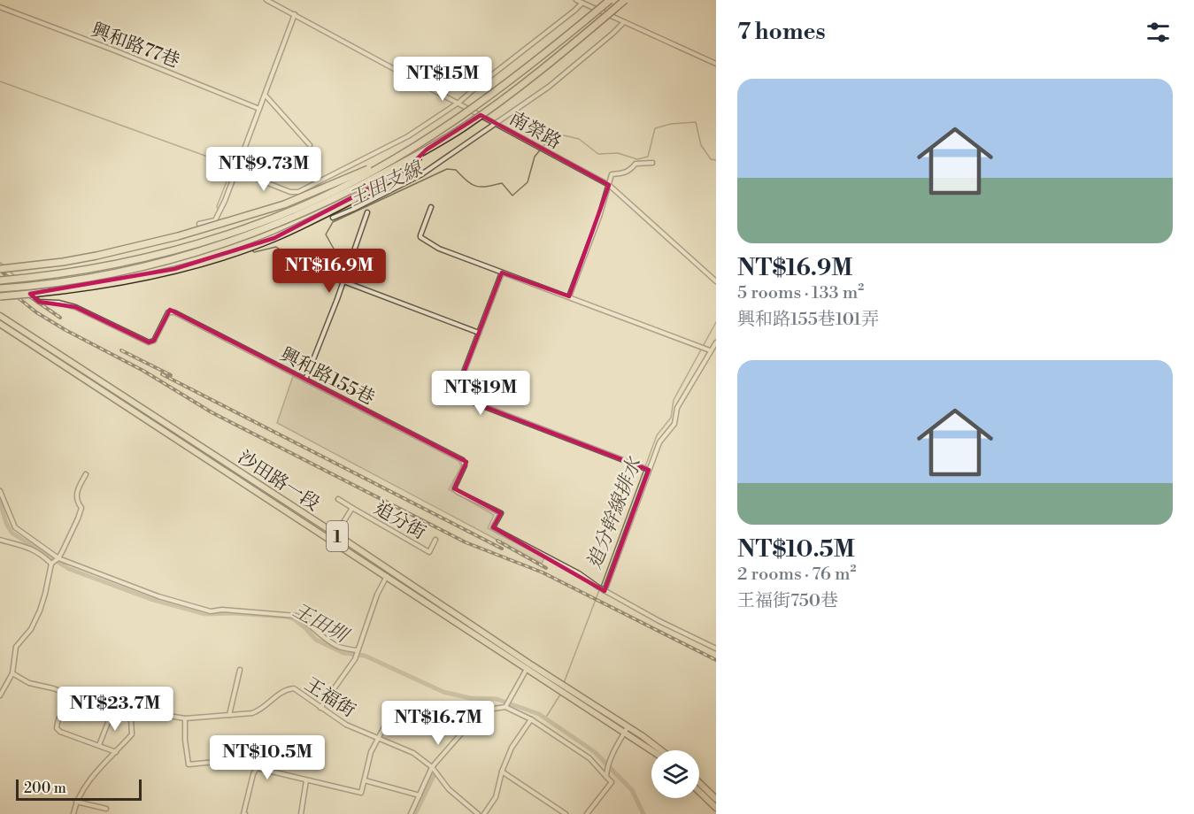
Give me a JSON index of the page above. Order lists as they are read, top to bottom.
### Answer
{
  "streets": {
    "main road": ["沙田路一段", "1"],
    "street": [
      "興和路77巷",
      "南榮路",
      "興和路155巷",
      "追分街",
      "王福街"
    ]
  },
  "crossings": [
    ["沙田路一段", "追分街"]
  ],
  "water": ["王田支線", "追分幹線排水", "王田圳"],
  "scale_bar": "200 m",
  "page": {
    "heading": "7 homes",
    "price": [
      "NT$15M",
      "NT$9.73M",
      "NT$16.9M",
      "NT$19M",
      "NT$23.7M",
      "NT$16.7M",
      "NT$10.5M"
    ],
    "list": [
      {
        "name": "NT$16.9M",
        "note": "5 rooms · 133 m² · 興和路155巷101弄"
      },
      {
        "name": "NT$10.5M",
        "note": "2 rooms · 76 m² · 王福街750巷"
      }
    ],
    "scale": "200 m"
  }
}
